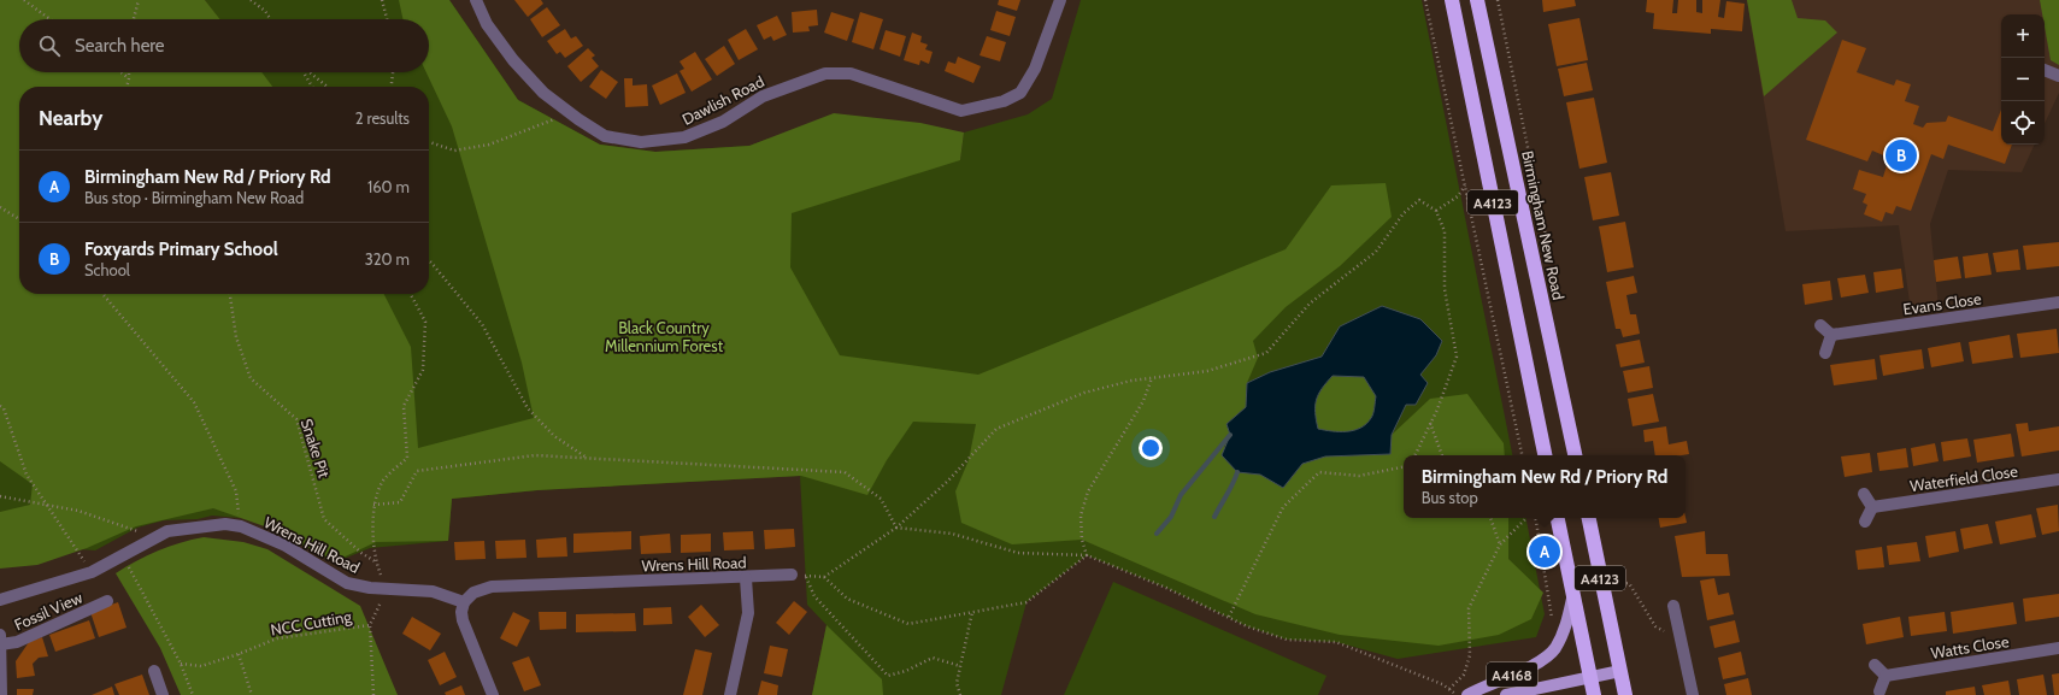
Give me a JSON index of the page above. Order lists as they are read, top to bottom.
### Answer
{
  "streets": {
    "highway": ["A4123", "Birmingham New Road"],
    "main road": ["A4168"],
    "street": [
      "Dawlish Road",
      "Evans Close",
      "Waterfield Close",
      "Wrens Hill Road",
      "Fossil View",
      "Watts Close"
    ],
    "path": ["Snake Pit", "NCC Cutting"]
  },
  "crossings": [
    ["A4123", "A4168"]
  ],
  "parks": ["Black Country Millennium Forest"],
  "page": {
    "map_buttons": ["+", "−"],
    "search": "Search here",
    "heading": ["Nearby", "2 results"],
    "pins": ["B", "A"],
    "list": [
      {
        "mark": "A",
        "name": "Birmingham New Rd / Priory Rd",
        "note": "Bus stop · Birmingham New Road",
        "value": "160 m"
      },
      {
        "mark": "B",
        "name": "Foxyards Primary School",
        "note": "School",
        "value": "320 m"
      }
    ],
    "popup": ["Birmingham New Rd / Priory Rd", "Bus stop"]
  }
}
